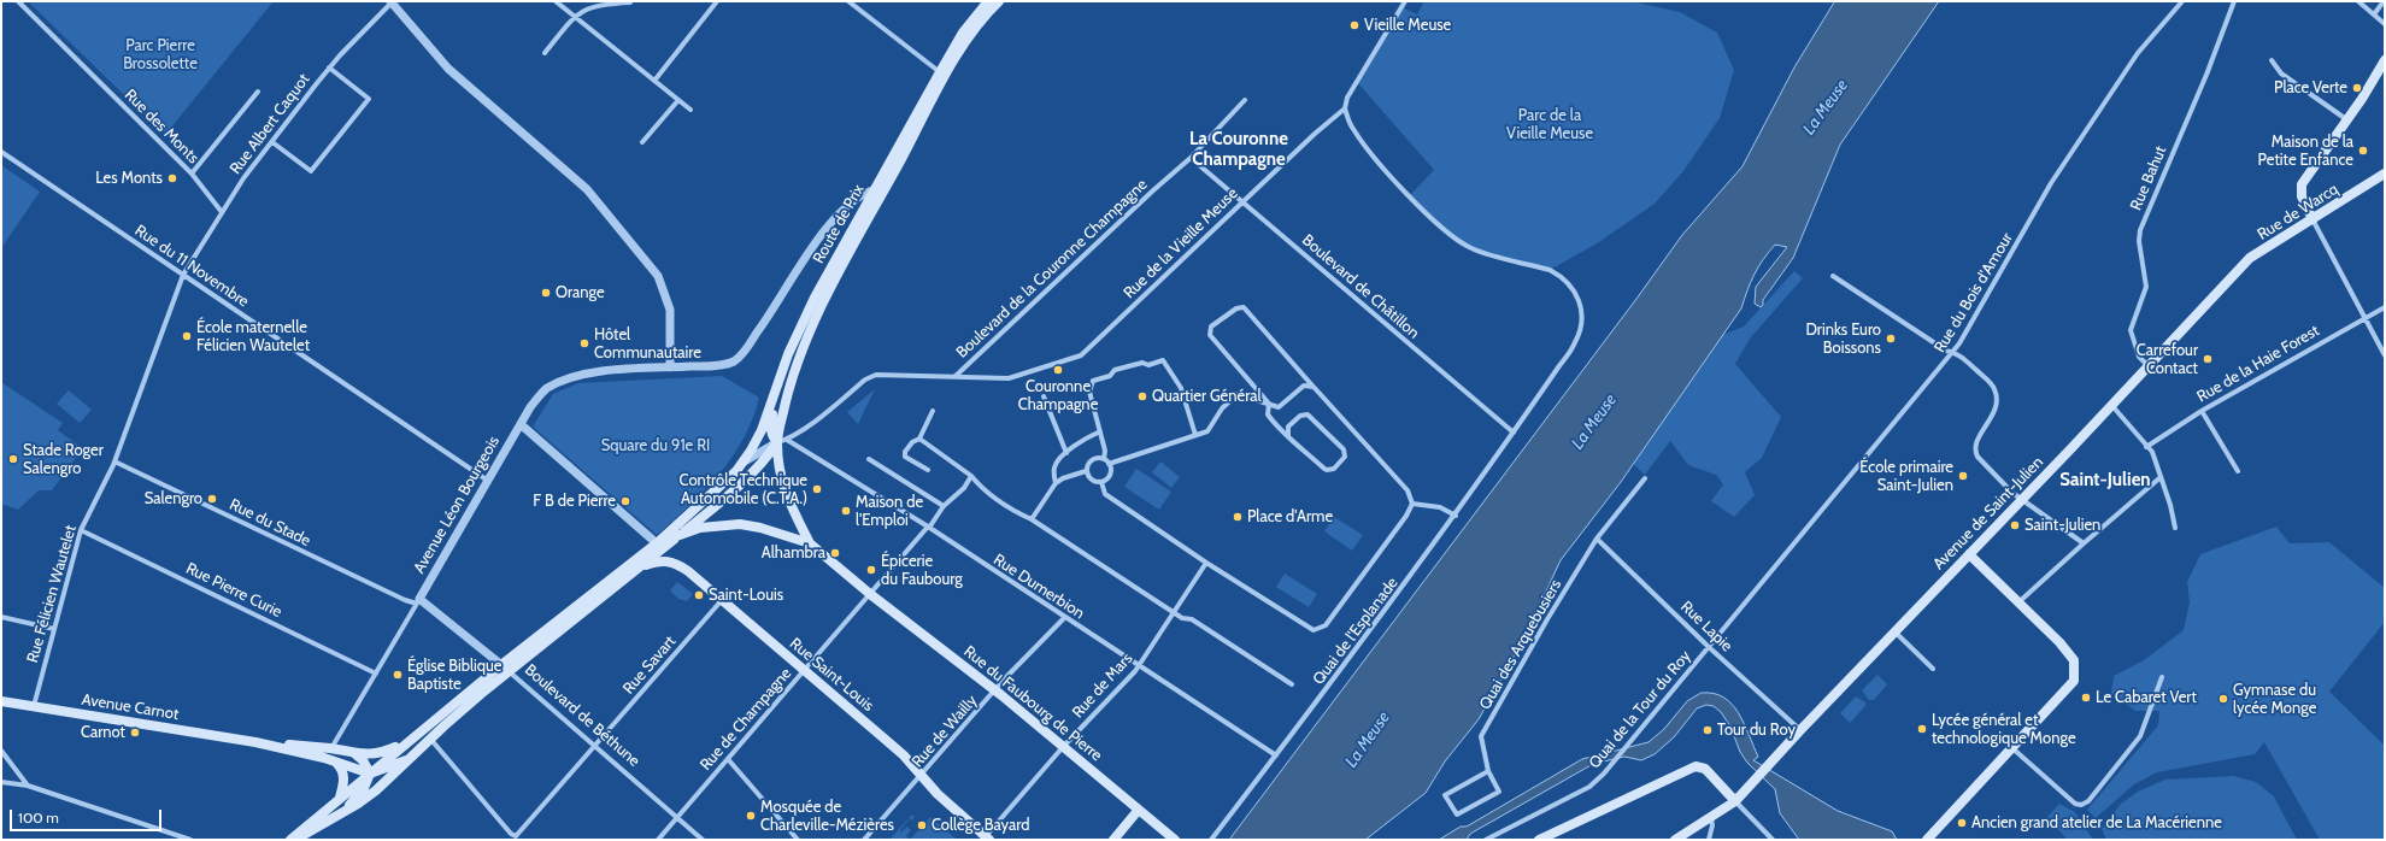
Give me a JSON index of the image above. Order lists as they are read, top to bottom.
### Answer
{
  "streets": {
    "main road": [
      "Rue de Warcq",
      "Route de Prix",
      "Avenue de Saint-Julien",
      "Rue Saint-Louis",
      "Rue du Faubourg de Pierre",
      "Avenue Carnot"
    ],
    "street": [
      "Rue Albert Caquot",
      "Rue des Monts",
      "Rue Bahut",
      "Rue de la Vieille Meuse",
      "Rue du 11 Novembre",
      "Boulevard de la Couronne Champagne",
      "Boulevard de Châtillon",
      "Rue du Bois d'Amour",
      "Rue de la Haie Forest",
      "Avenue Léon Bourgeois",
      "Rue du Stade",
      "Rue Dumerbion",
      "Rue Pierre Curie",
      "Rue Félicien Wautelet",
      "Rue Lapie",
      "Quai de l'Esplanade",
      "Quai des Arquebusiers",
      "Rue Savart",
      "Rue de Mars",
      "Quai de la Tour du Roy",
      "Boulevard de Béthune",
      "Rue de Champagne",
      "Rue de Wailly"
    ]
  },
  "crossings": [
    ["Rue Albert Caquot", "Rue des Monts"],
    ["Rue Albert Caquot", "Rue du 11 Novembre"],
    ["Rue Albert Caquot", "Rue Félicien Wautelet"],
    ["Rue Bahut", "Avenue de Saint-Julien"],
    ["Rue de Warcq", "Avenue de Saint-Julien"],
    ["Route de Prix", "Boulevard de la Couronne Champagne"],
    ["Route de Prix", "Avenue Léon Bourgeois"],
    ["Route de Prix", "Rue Saint-Louis"],
    ["Route de Prix", "Rue du Faubourg de Pierre"],
    ["Route de Prix", "Boulevard de Béthune"],
    ["Rue de la Vieille Meuse", "Boulevard de la Couronne Champagne"],
    ["Rue de la Vieille Meuse", "Boulevard de Châtillon"],
    ["Rue de la Vieille Meuse", "Quai de l'Esplanade"],
    ["Rue du 11 Novembre", "Avenue Léon Bourgeois"],
    ["Rue du 11 Novembre", "Rue Félicien Wautelet"],
    ["Boulevard de la Couronne Champagne", "Boulevard de Châtillon"],
    ["Boulevard de la Couronne Champagne", "Rue Dumerbion"],
    ["Boulevard de Châtillon", "Quai de l'Esplanade"],
    ["Rue du Bois d'Amour", "Rue Lapie"],
    ["Rue du Bois d'Amour", "Quai de la Tour du Roy"],
    ["Avenue Léon Bourgeois", "Rue du Stade"],
    ["Avenue Léon Bourgeois", "Rue Pierre Curie"],
    ["Avenue Léon Bourgeois", "Avenue Carnot"],
    ["Avenue Léon Bourgeois", "Boulevard de Béthune"],
    ["Avenue de Saint-Julien", "Rue Lapie"],
    ["Rue du Stade", "Rue Félicien Wautelet"],
    ["Rue du Stade", "Boulevard de Béthune"],
    ["Rue Dumerbion", "Quai de l'Esplanade"],
    ["Rue Dumerbion", "Rue de Mars"],
    ["Rue Dumerbion", "Rue de Champagne"],
    ["Rue Dumerbion", "Rue de Wailly"],
    ["Rue Pierre Curie", "Rue Félicien Wautelet"],
    ["Rue Félicien Wautelet", "Avenue Carnot"],
    ["Rue Lapie", "Quai des Arquebusiers"],
    ["Rue Lapie", "Quai de la Tour du Roy"],
    ["Rue Savart", "Rue Saint-Louis"],
    ["Rue Savart", "Boulevard de Béthune"],
    ["Rue Saint-Louis", "Rue de Mars"],
    ["Rue Saint-Louis", "Rue de Champagne"],
    ["Rue Saint-Louis", "Rue de Wailly"],
    ["Rue de Mars", "Rue du Faubourg de Pierre"],
    ["Rue du Faubourg de Pierre", "Rue de Champagne"],
    ["Rue du Faubourg de Pierre", "Rue de Wailly"],
    ["Boulevard de Béthune", "Rue de Champagne"]
  ],
  "districts": ["La Couronne Champagne", "Saint-Julien"],
  "water": ["La Meuse"],
  "parks": ["Parc Pierre Brossolette", "Parc de la Vieille Meuse", "Square du 91e RI"],
  "places": [
    "Vieille Meuse",
    "Place Verte",
    "Maison de la Petite Enfance",
    "Les Monts",
    "Orange",
    "École maternelle Félicien Wautelet",
    "Drinks Euro Boissons",
    "Hôtel Communautaire",
    "Carrefour Contact",
    "Couronne Champagne",
    "Quartier Général",
    "Stade Roger Salengro",
    "École primaire Saint-Julien",
    "Contrôle Technique Automobile (C.T.A.)",
    "Salengro",
    "F B de Pierre",
    "Maison de l'Emploi",
    "Place d'Arme",
    "Saint-Julien",
    "Alhambra",
    "Épicerie du Faubourg",
    "Saint-Louis",
    "Église Biblique Baptiste",
    "Le Cabaret Vert",
    "Gymnase du lycée Monge",
    "Lycée général et technologique Monge",
    "Tour du Roy",
    "Carnot",
    "Mosquée de Charleville-Mézières",
    "Ancien grand atelier de La Macérienne",
    "Collège Bayard"
  ],
  "scale_bar": "100 m"
}
